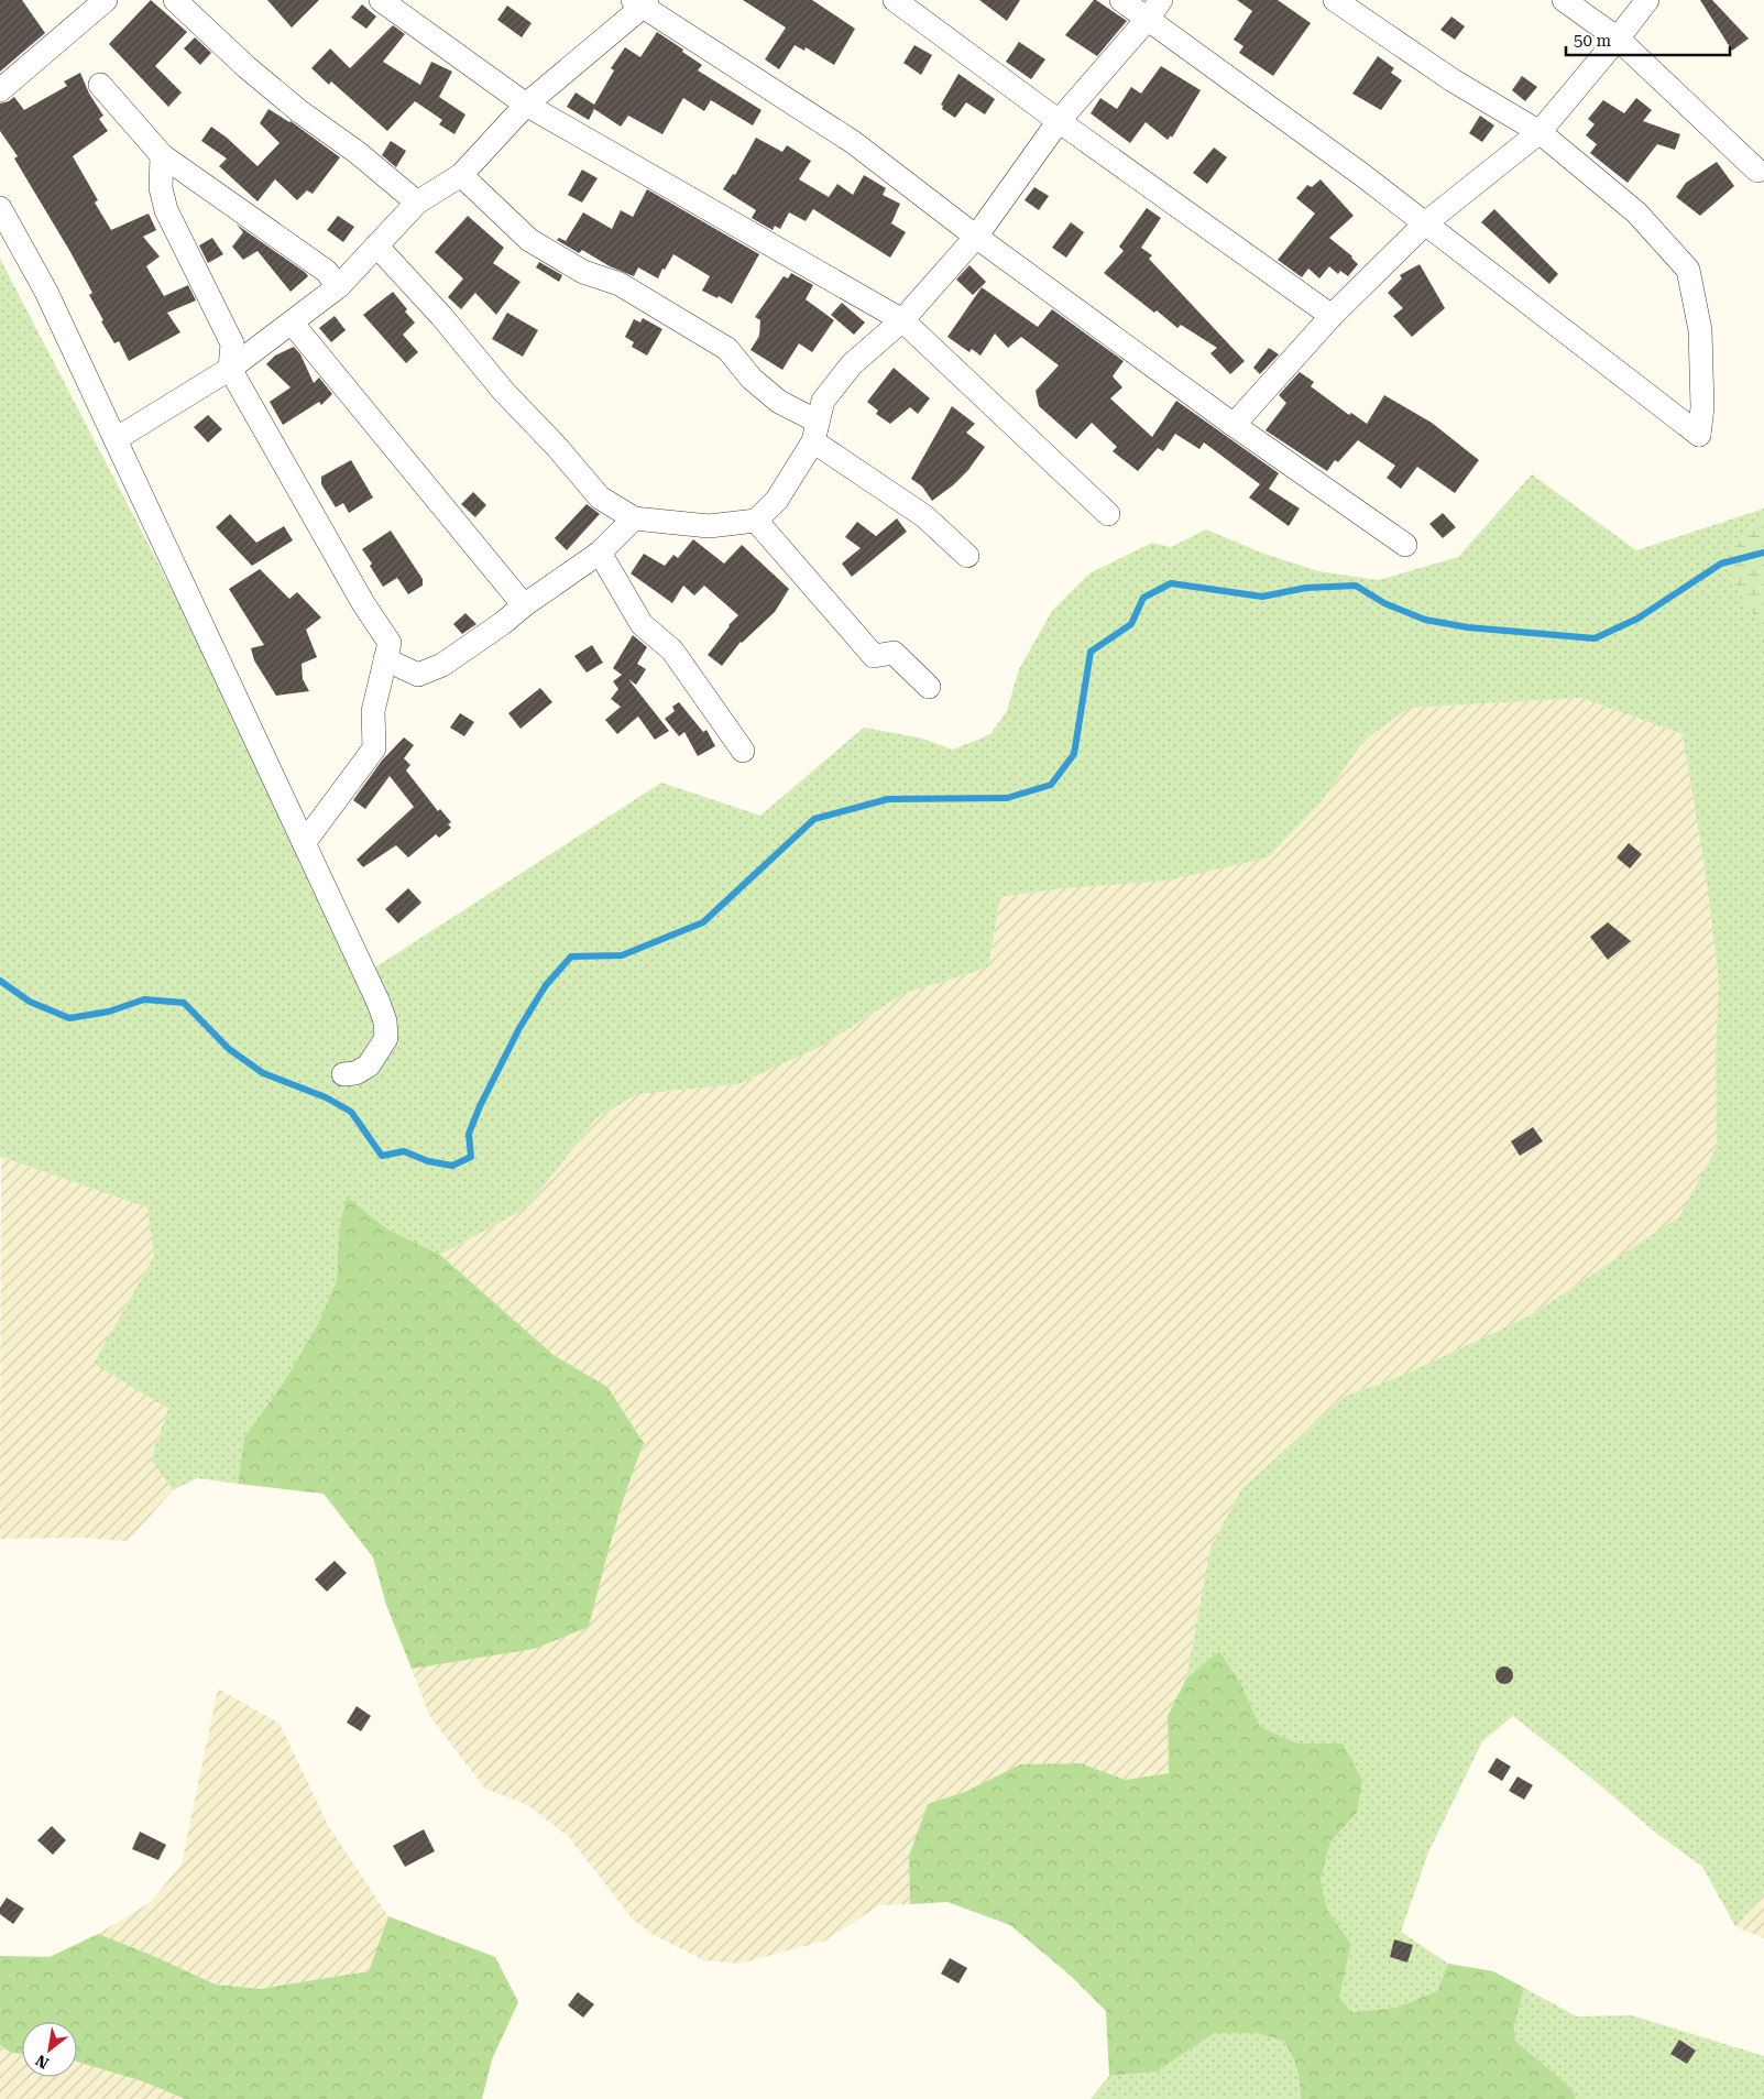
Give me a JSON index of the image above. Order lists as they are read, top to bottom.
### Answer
{
  "scale_bar": "50 m",
  "north": "bottom left"
}
